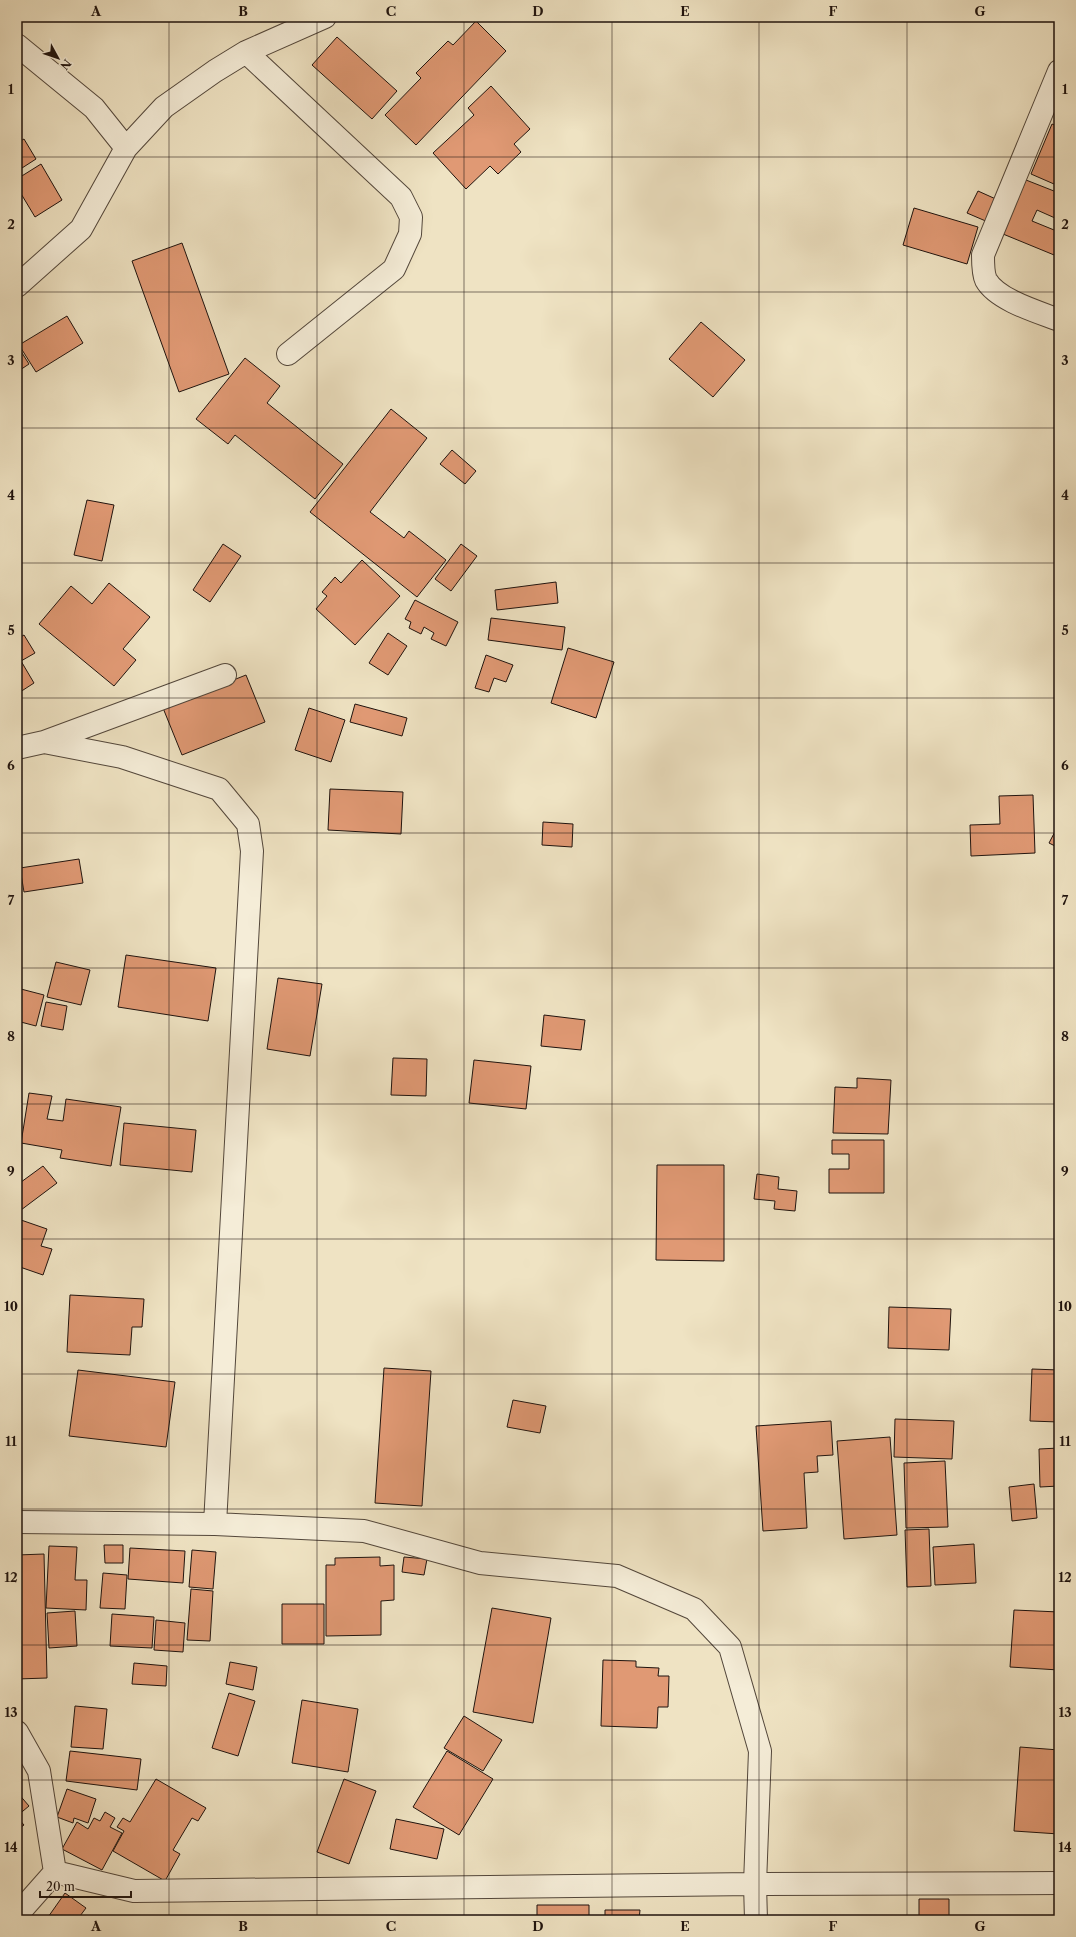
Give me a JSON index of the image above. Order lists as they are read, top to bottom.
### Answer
{
  "scale_bar": "20 m",
  "north": "bottom right",
  "grid": {
    "columns": [
      "A",
      "B",
      "C",
      "D",
      "E",
      "F",
      "G"
    ],
    "rows": [
      "1",
      "2",
      "3",
      "4",
      "5",
      "6",
      "7",
      "8",
      "9",
      "10",
      "11",
      "12",
      "13",
      "14"
    ]
  }
}
